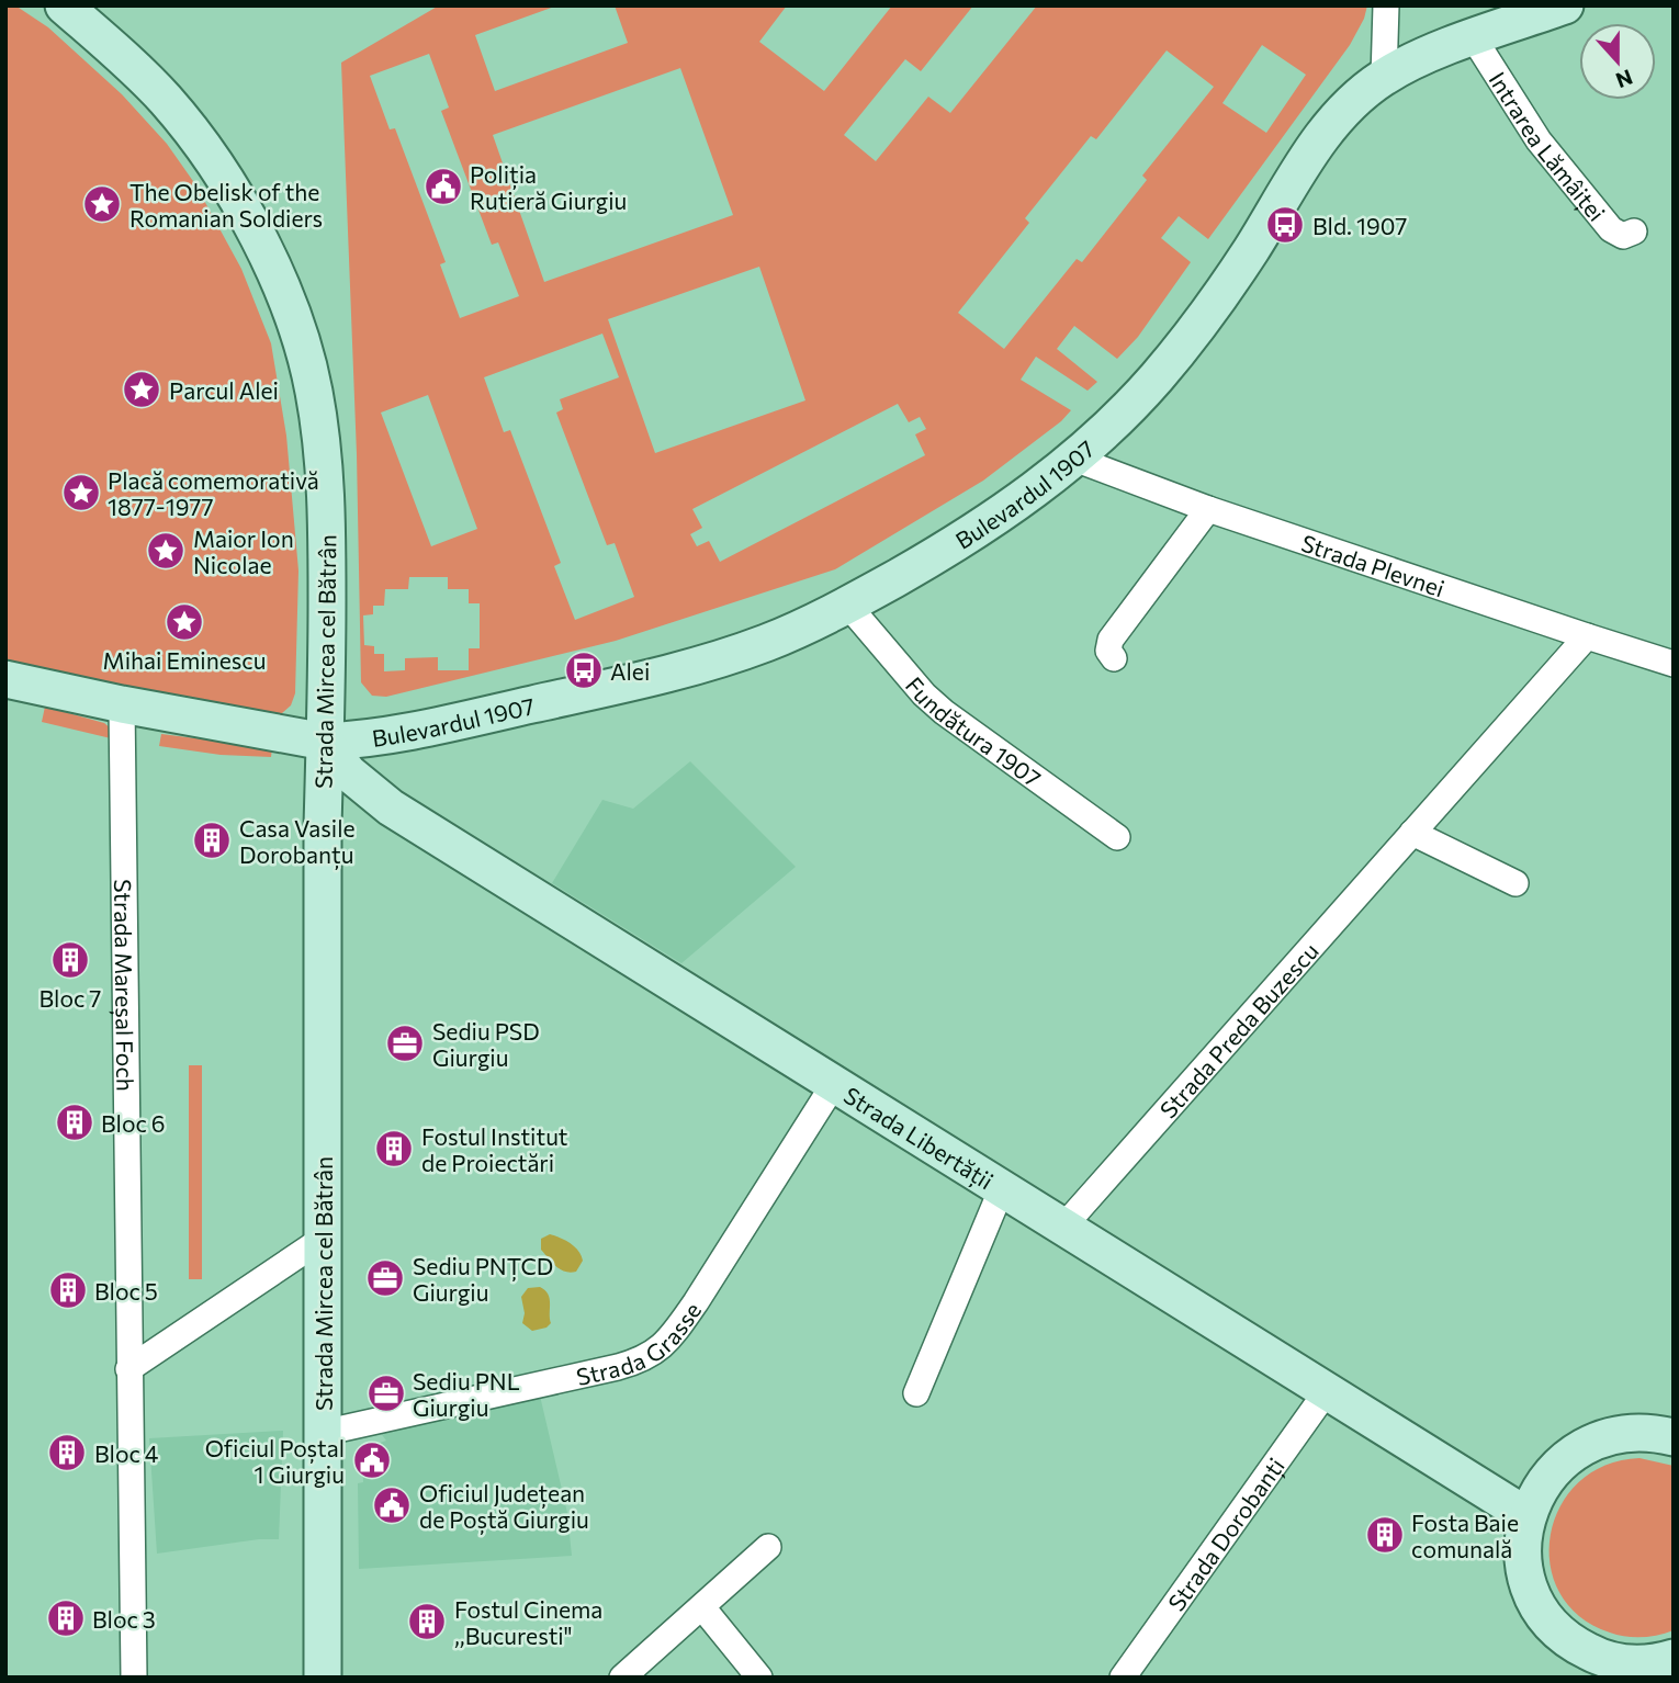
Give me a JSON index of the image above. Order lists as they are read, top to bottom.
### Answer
{
  "streets": {
    "main road": ["Bulevardul 1907", "Strada Mircea cel Bătrân", "Strada Libertății"],
    "street": [
      "Intrarea Lămâiței",
      "Strada Plevnei",
      "Fundătura 1907",
      "Strada Mareșal Foch",
      "Strada Preda Buzescu",
      "Strada Grasse",
      "Strada Dorobanți"
    ]
  },
  "crossings": [
    ["Intrarea Lămâiței", "Bulevardul 1907"],
    ["Bulevardul 1907", "Strada Plevnei"],
    ["Bulevardul 1907", "Strada Mircea cel Bătrân"],
    ["Bulevardul 1907", "Fundătura 1907"],
    ["Bulevardul 1907", "Strada Mareșal Foch"],
    ["Bulevardul 1907", "Strada Libertății"],
    ["Strada Plevnei", "Strada Preda Buzescu"],
    ["Strada Mircea cel Bătrân", "Strada Libertății"],
    ["Strada Mircea cel Bătrân", "Strada Grasse"],
    ["Strada Preda Buzescu", "Strada Libertății"],
    ["Strada Libertății", "Strada Grasse"],
    ["Strada Libertății", "Strada Dorobanți"]
  ],
  "places": {
    "public building": ["Poliția Rutieră Giurgiu", "Oficiul Poștal 1 Giurgiu", "Oficiul Județean de Poștă Giurgiu"],
    "place": [
      "The Obelisk of the Romanian Soldiers",
      "Parcul Alei",
      "Placă comemorativă 1877-1977",
      "Maior Ion Nicolae",
      "Mihai Eminescu"
    ],
    "bus stop": ["Bld. 1907", "Alei"],
    "building": [
      "Casa Vasile Dorobanțu",
      "Bloc 7",
      "Bloc 6",
      "Fostul Institut de Proiectări",
      "Bloc 5",
      "Bloc 4",
      "Fosta Baie comunală",
      "Bloc 3",
      "Fostul Cinema ,,Bucuresti\""
    ],
    "office": ["Sediu PSD Giurgiu", "Sediu PNȚCD Giurgiu", "Sediu PNL Giurgiu"]
  },
  "north": "bottom"
}
